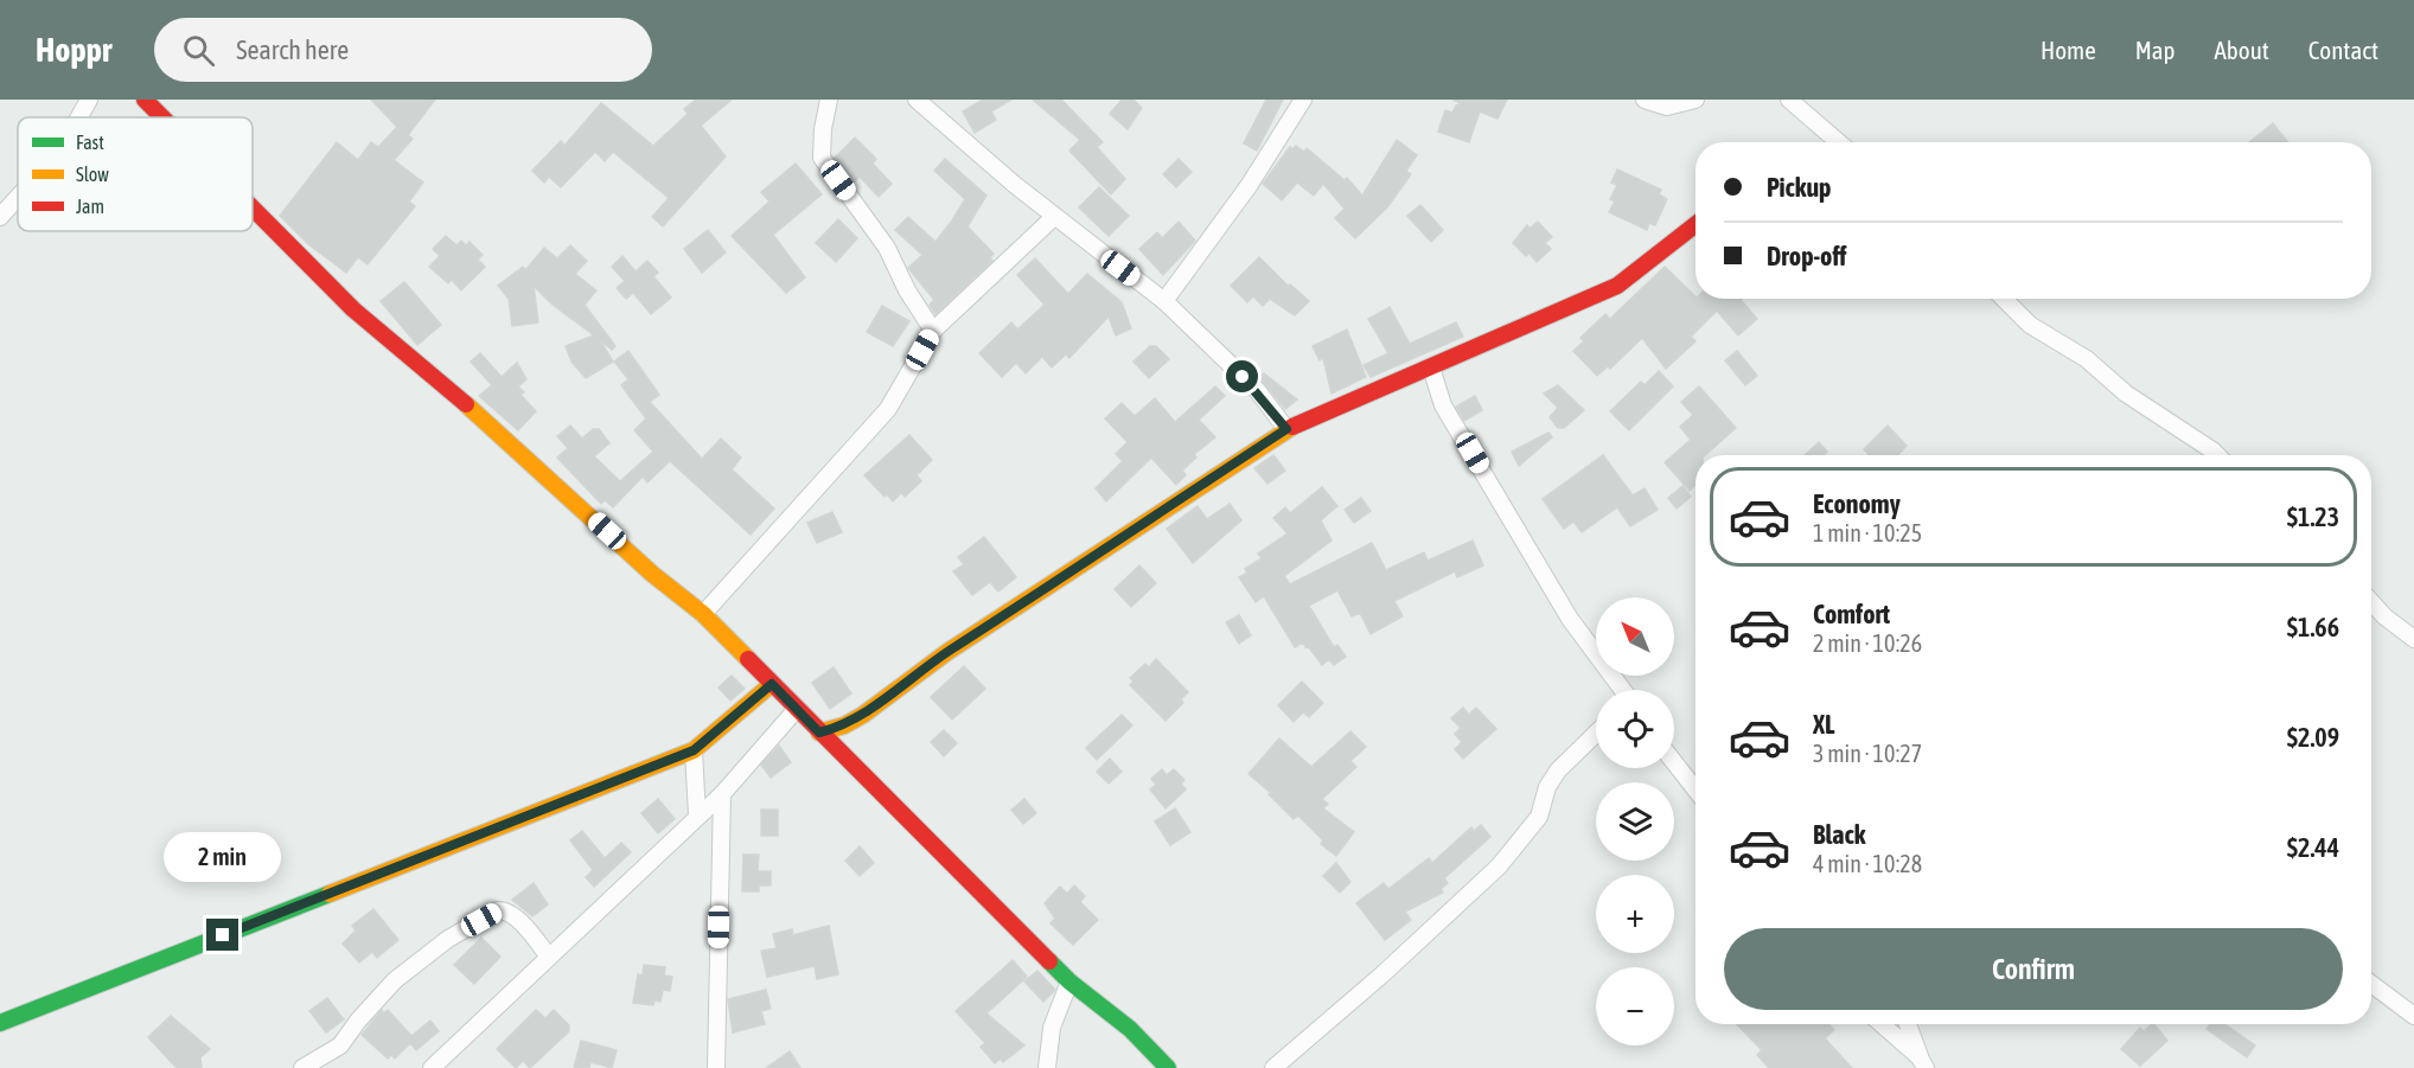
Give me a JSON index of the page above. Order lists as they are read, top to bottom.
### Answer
{
  "legend": ["Fast", "Slow", "Jam"],
  "north": "top left",
  "page": {
    "header": "Hoppr",
    "search": "Search here",
    "nav": [
      "Home",
      "Map",
      "About",
      "Contact"
    ],
    "banner": ["Pickup", "Drop-off"],
    "list": [
      {
        "name": "Economy",
        "note": "1 min · 10:25",
        "value": "$1.23"
      },
      {
        "name": "Comfort",
        "note": "2 min · 10:26",
        "value": "$1.66"
      },
      {
        "name": "XL",
        "note": "3 min · 10:27",
        "value": "$2.09"
      },
      {
        "name": "Black",
        "note": "4 min · 10:28",
        "value": "$2.44"
      }
    ],
    "map_buttons": ["+", "−"],
    "bubble": "2 min",
    "buttons": "Confirm"
  }
}
